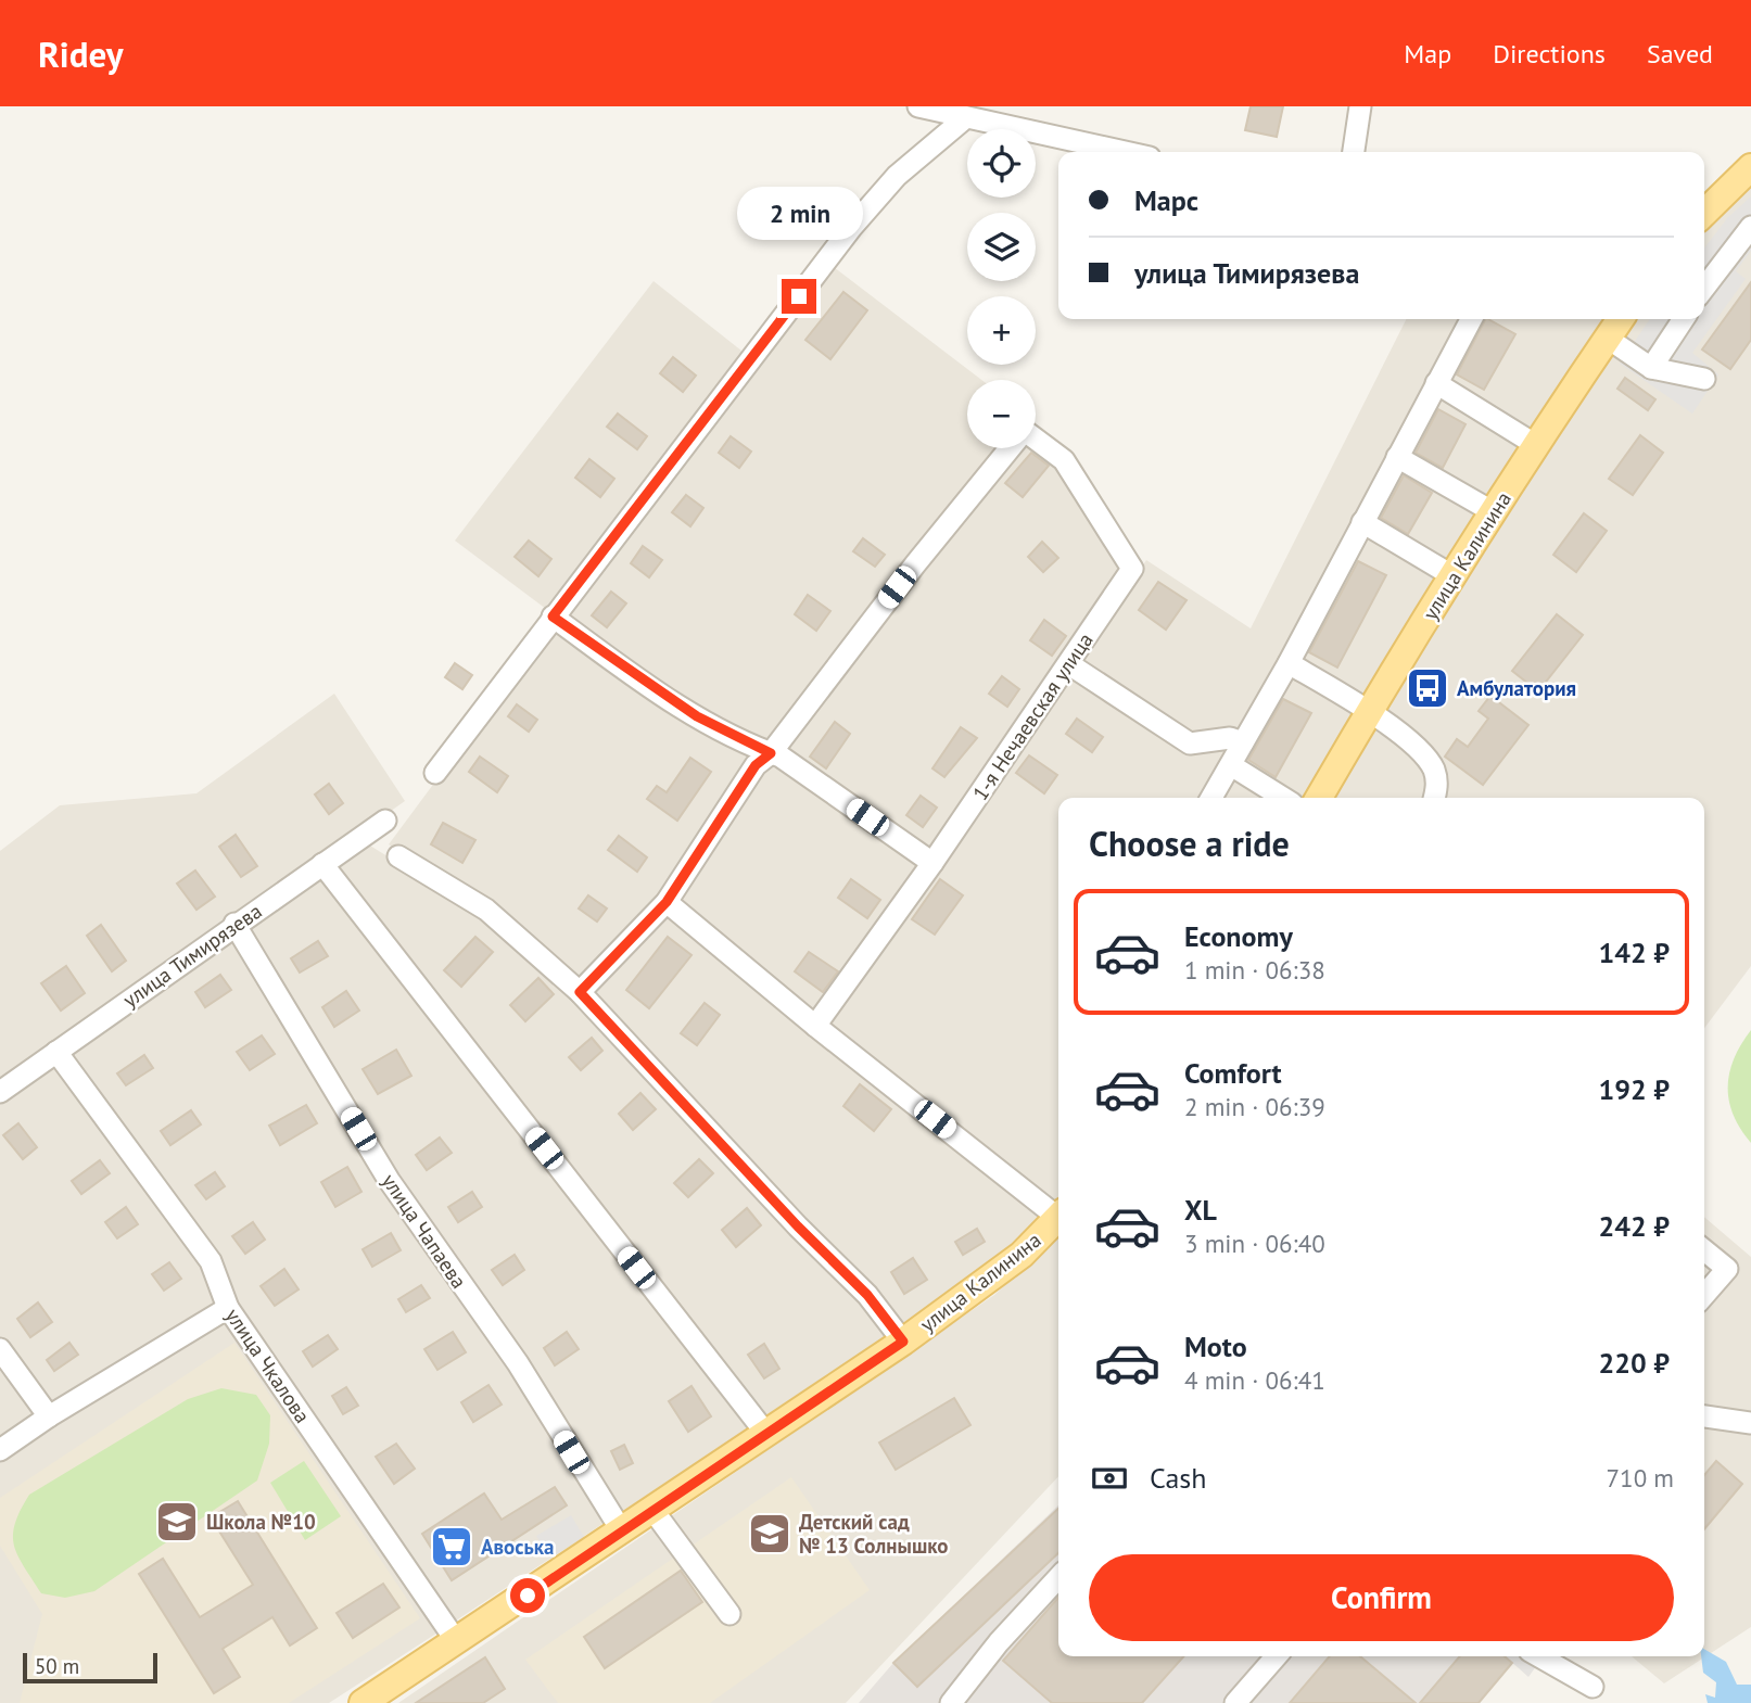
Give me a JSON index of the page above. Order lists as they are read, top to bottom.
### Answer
{
  "streets": {
    "main road": ["улица Калинина"],
    "street": [
      "1-я Нечаевская улица",
      "улица Тимирязева",
      "улица Чапаева",
      "улица Чкалова"
    ]
  },
  "crossings": [
    ["улица Калинина", "улица Чапаева"],
    ["улица Калинина", "улица Чкалова"],
    ["улица Тимирязева", "улица Чапаева"],
    ["улица Тимирязева", "улица Чкалова"]
  ],
  "places": {
    "bus stop": ["Амбулатория"],
    "school or university": ["Школа №10", "Детский сад № 13 Солнышко"],
    "supermarket": ["Авоська"]
  },
  "scale_bar": "50 m",
  "page": {
    "header": "Ridey",
    "nav": ["Map", "Directions", "Saved"],
    "map_buttons": ["+", "−"],
    "banner": ["Марс", "улица Тимирязева"],
    "bubble": "2 min",
    "heading": "Choose a ride",
    "list": [
      {
        "name": "Economy",
        "note": "1 min · 06:38",
        "value": "142 ₽"
      },
      {
        "name": "Comfort",
        "note": "2 min · 06:39",
        "value": "192 ₽"
      },
      {
        "name": "XL",
        "note": "3 min · 06:40",
        "value": "242 ₽"
      },
      {
        "name": "Moto",
        "note": "4 min · 06:41",
        "value": "220 ₽"
      }
    ],
    "pay": ["Cash", "710 m"],
    "buttons": "Confirm",
    "scale": "50 m"
  }
}
